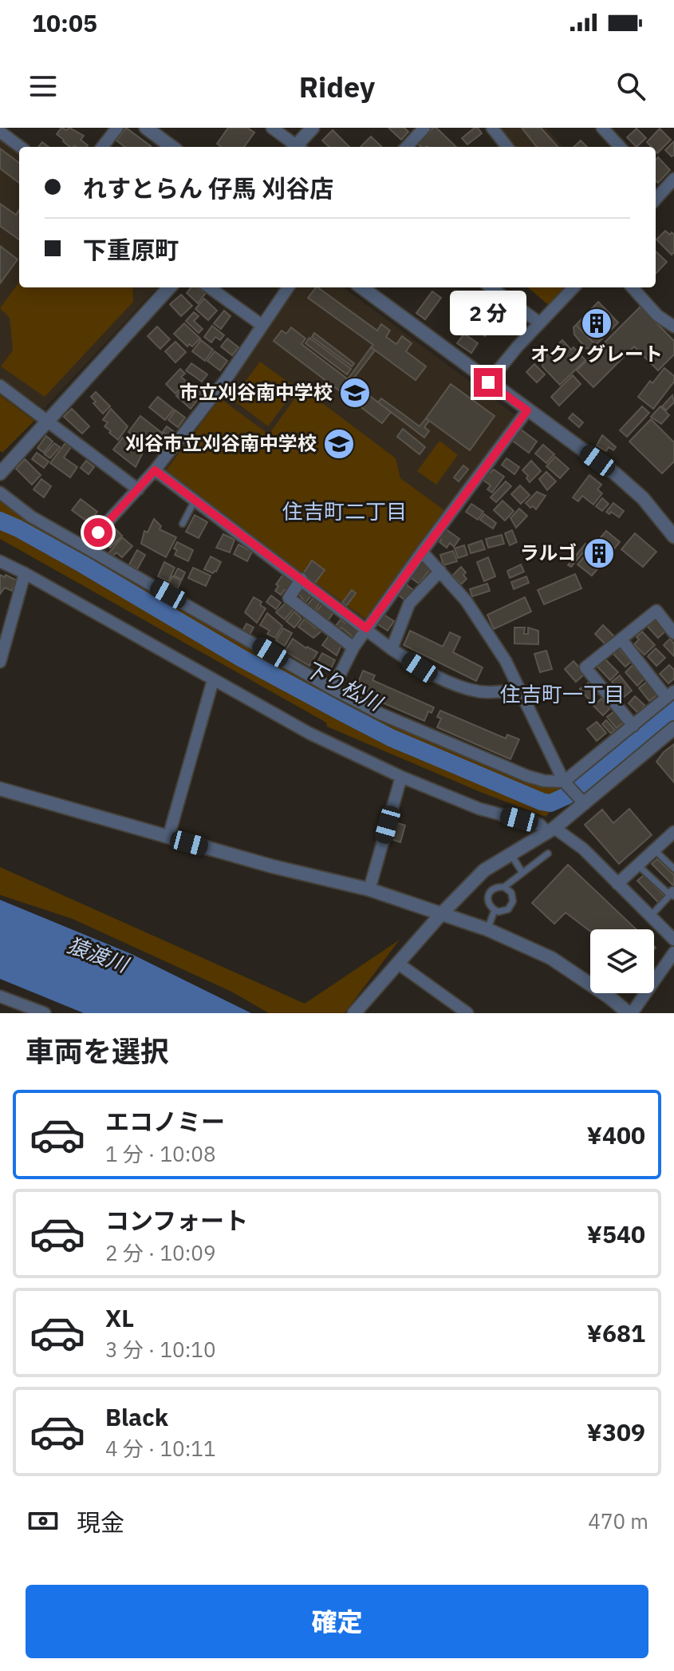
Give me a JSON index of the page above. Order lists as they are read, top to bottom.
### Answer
{
  "districts": ["住吉町二丁目", "住吉町一丁目"],
  "water": ["下り松川", "猿渡川"],
  "places": {
    "building": ["オクノグレート", "ラルゴ"],
    "school or university": ["市立刈谷南中学校", "刈谷市立刈谷南中学校"]
  },
  "page": {
    "status": "10:05",
    "header": "Ridey",
    "banner": ["れすとらん 仔馬 刈谷店", "下重原町"],
    "bubble": "2 分",
    "heading": "車両を選択",
    "list": [
      {
        "name": "エコノミー",
        "note": "1 分 · 10:08",
        "value": "¥400"
      },
      {
        "name": "コンフォート",
        "note": "2 分 · 10:09",
        "value": "¥540"
      },
      {
        "name": "XL",
        "note": "3 分 · 10:10",
        "value": "¥681"
      },
      {
        "name": "Black",
        "note": "4 分 · 10:11",
        "value": "¥309"
      }
    ],
    "pay": ["現金", "470 m"],
    "buttons": "確定"
  }
}
